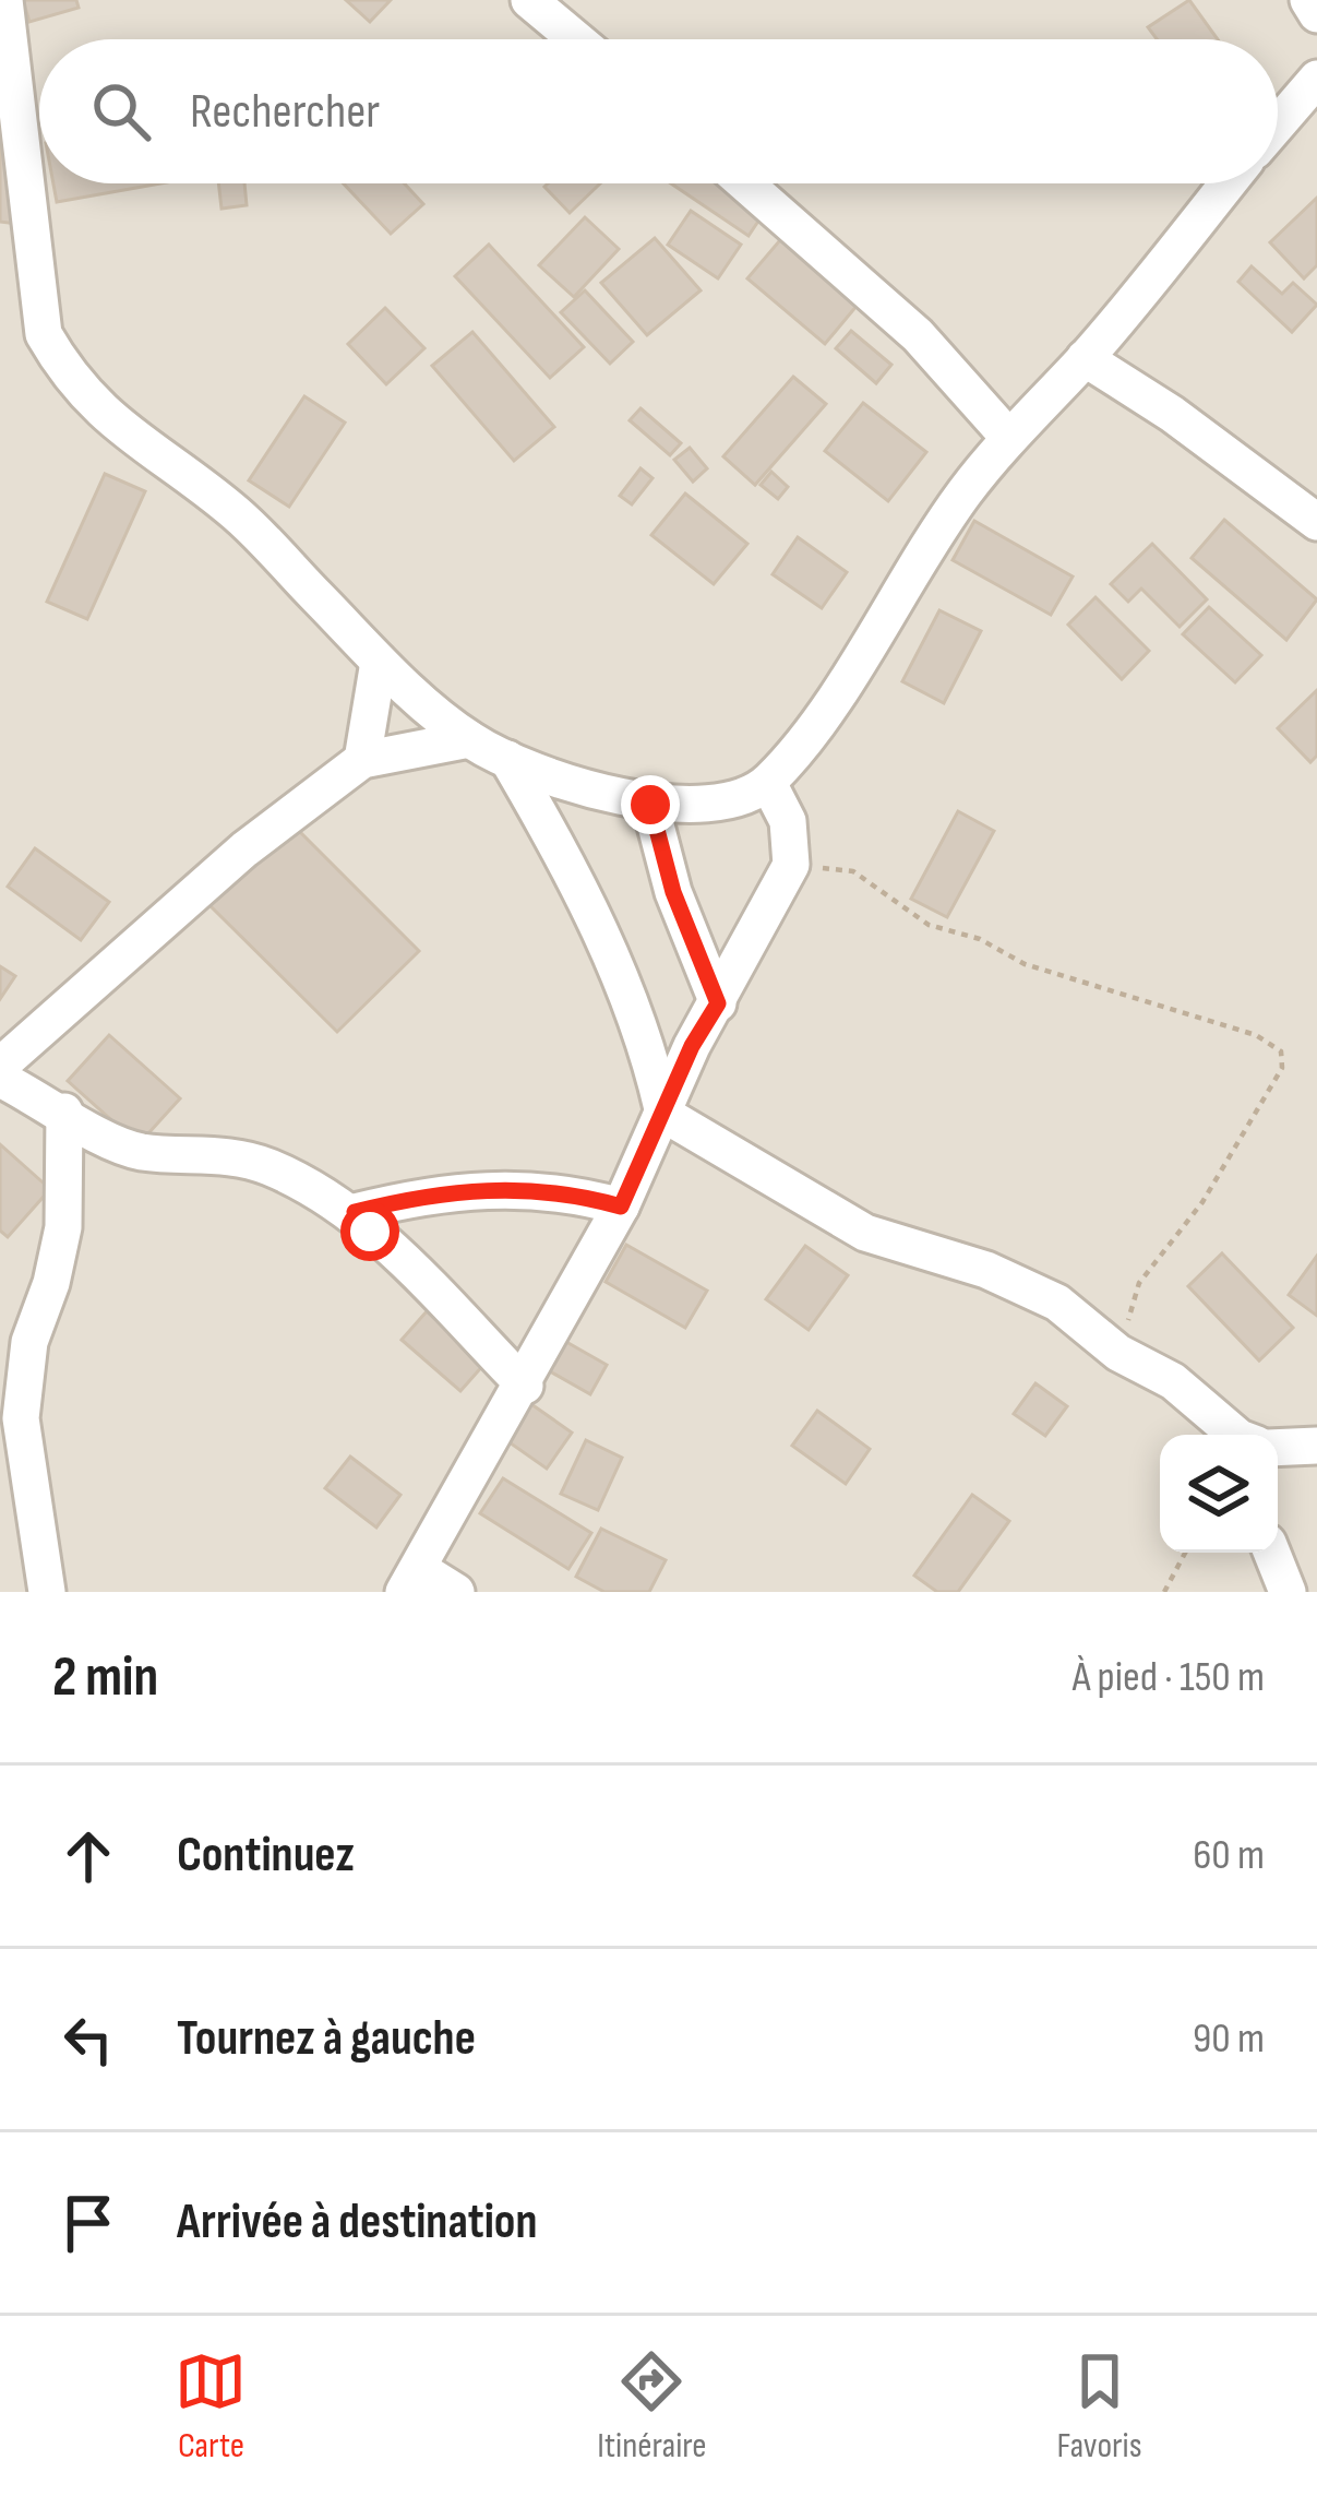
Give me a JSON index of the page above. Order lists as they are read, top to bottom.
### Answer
{
  "page": {
    "search": "Rechercher",
    "heading": ["2 min", "À pied · 150 m"],
    "list": [
      ["Continuez", "60 m"],
      ["Tournez à gauche", "90 m"],
      "Arrivée à destination"
    ],
    "nav": ["Carte", "Itinéraire", "Favoris"]
  }
}
